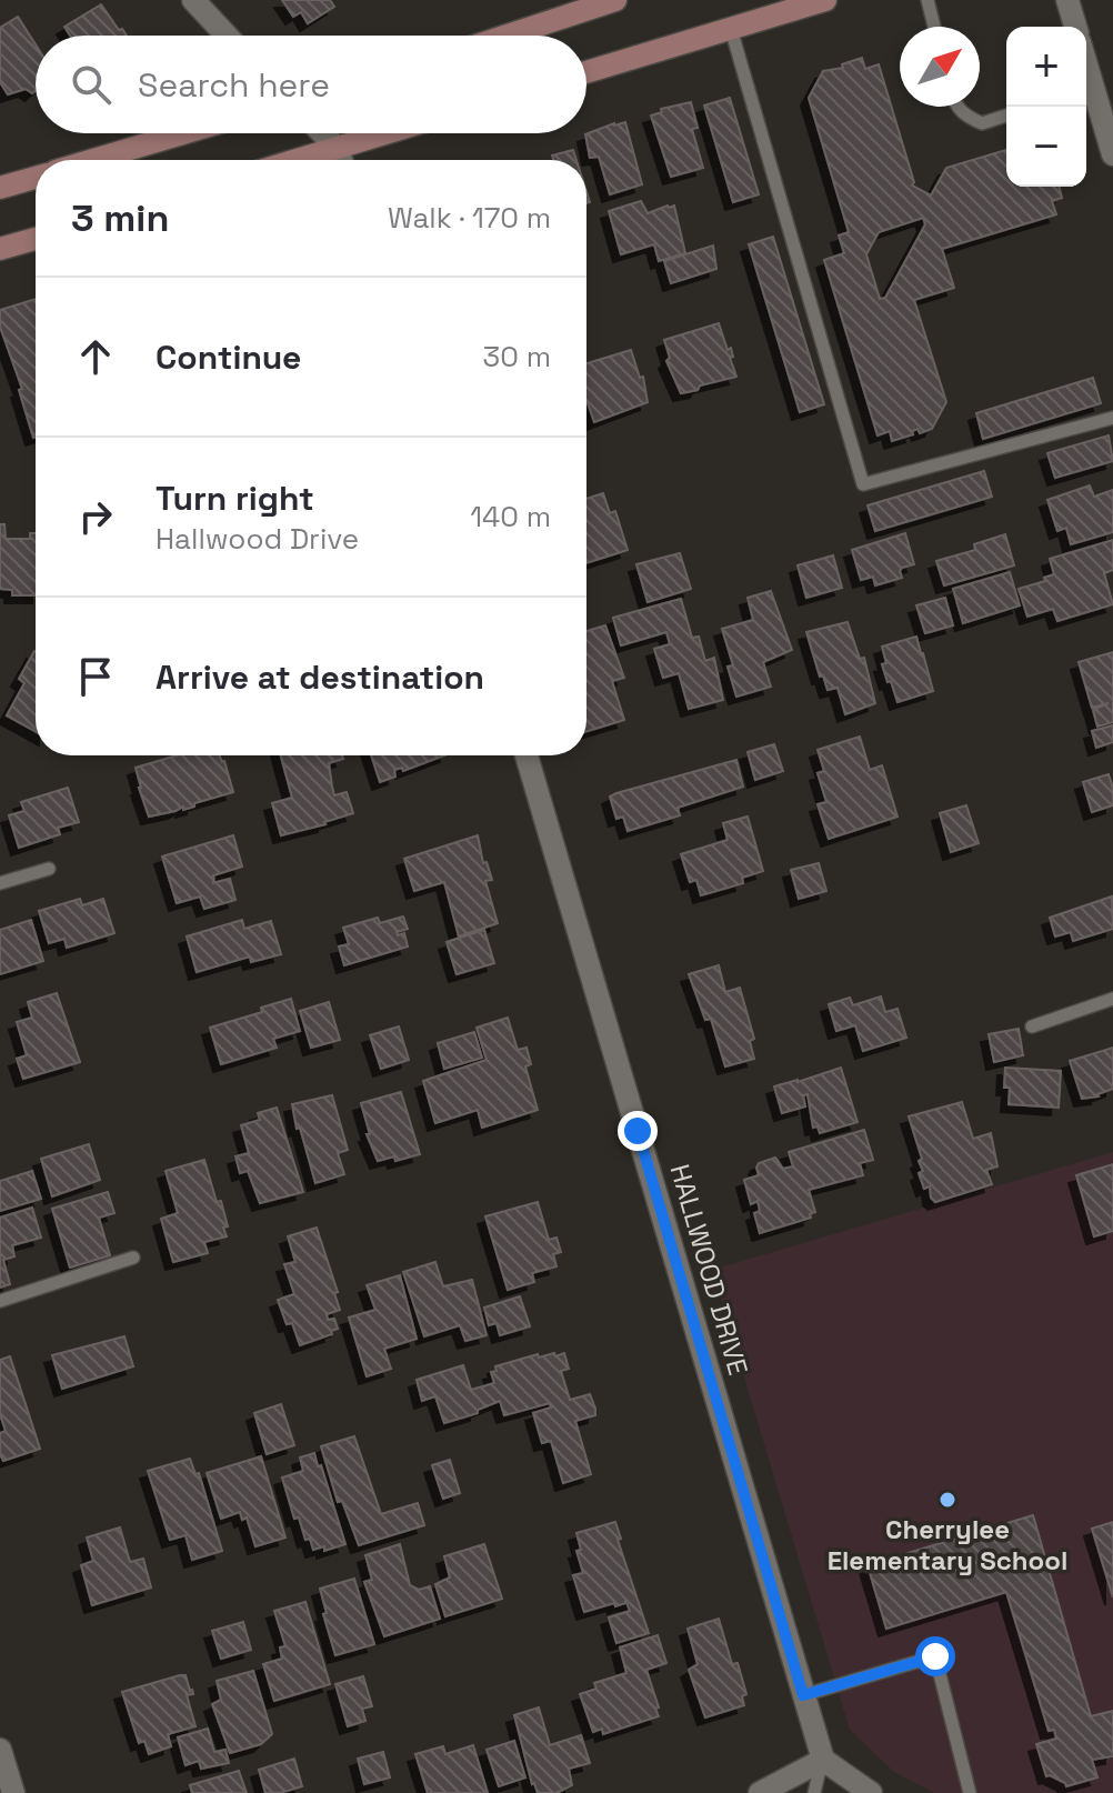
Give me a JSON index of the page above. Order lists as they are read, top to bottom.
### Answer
{
  "streets": {
    "street": ["HALLWOOD DRIVE"]
  },
  "places": ["Cherrylee Elementary School"],
  "north": "top right",
  "page": {
    "map_buttons": ["+", "−"],
    "search": "Search here",
    "heading": ["3 min", "Walk · 170 m"],
    "list": [
      ["Continue", "30 m"],
      ["Turn right", "Hallwood Drive", "140 m"],
      "Arrive at destination"
    ]
  }
}
